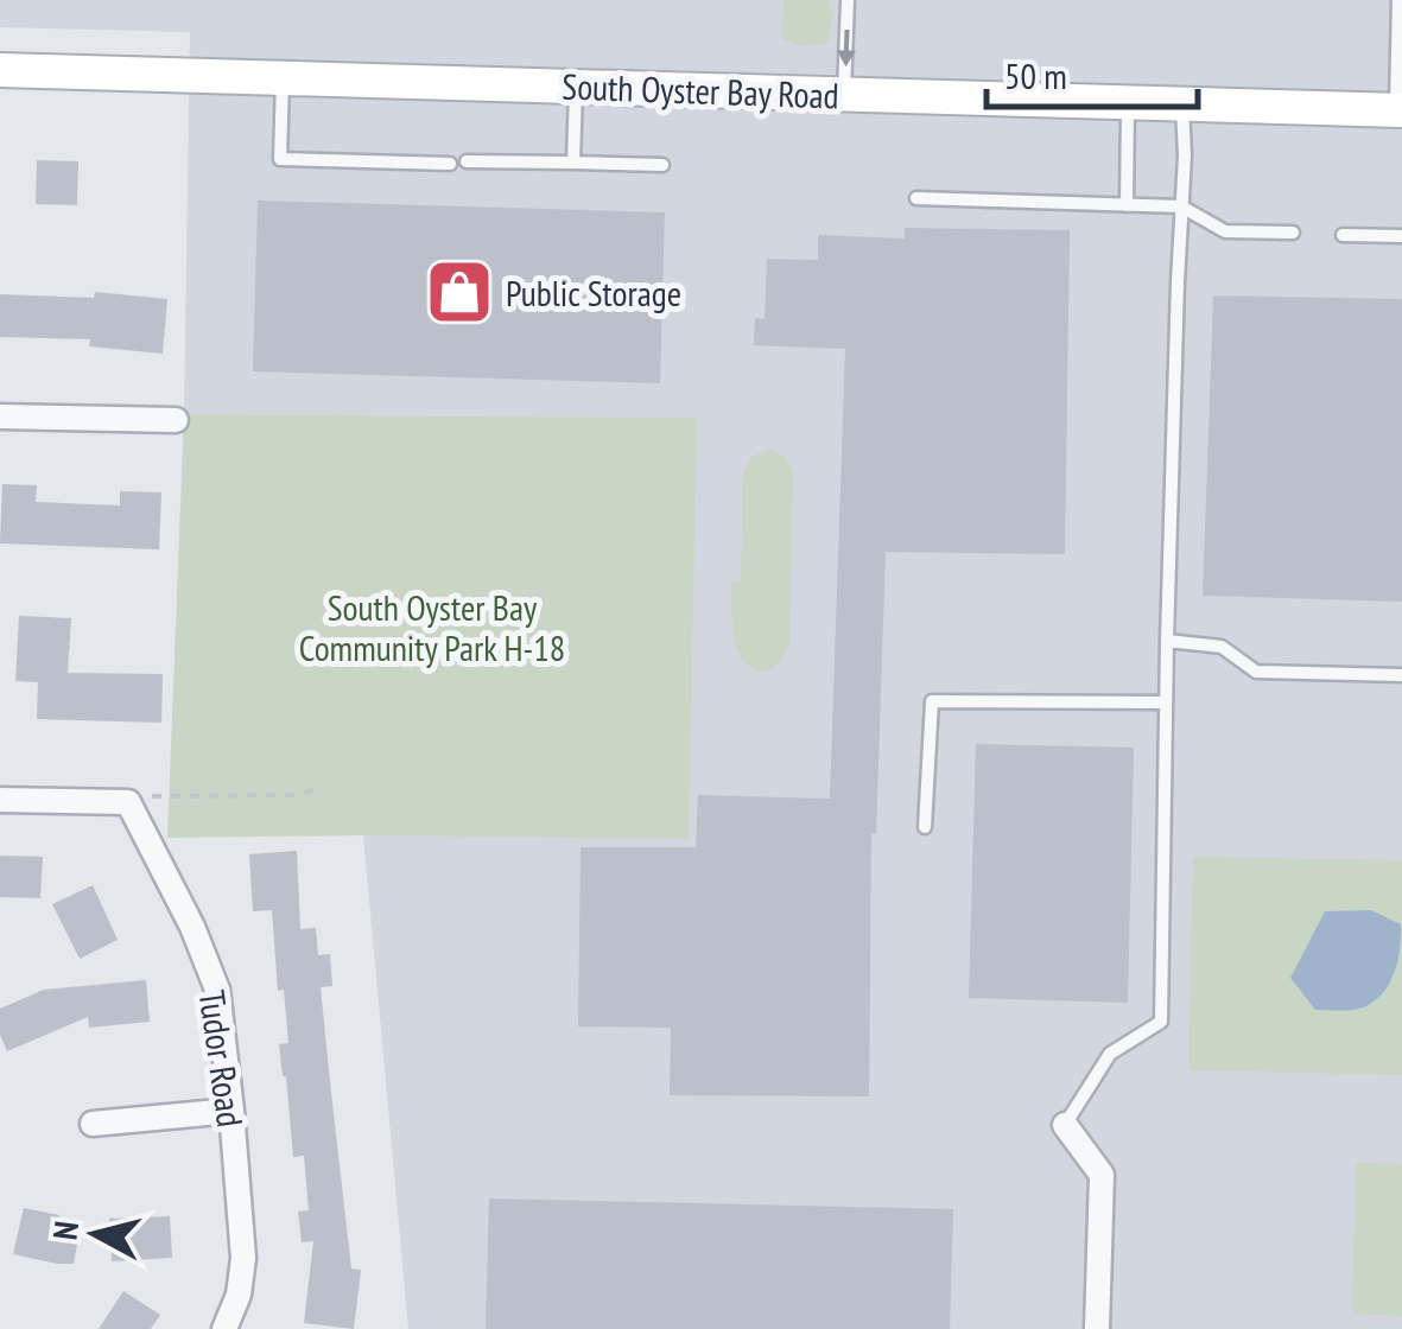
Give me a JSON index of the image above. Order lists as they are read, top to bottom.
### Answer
{
  "streets": {
    "main road": ["South Oyster Bay Road"],
    "street": ["Tudor Road"]
  },
  "parks": ["South Oyster Bay Community Park H-18"],
  "places": {
    "shop": ["Public Storage"]
  },
  "scale_bar": "50 m",
  "north": "left"
}
